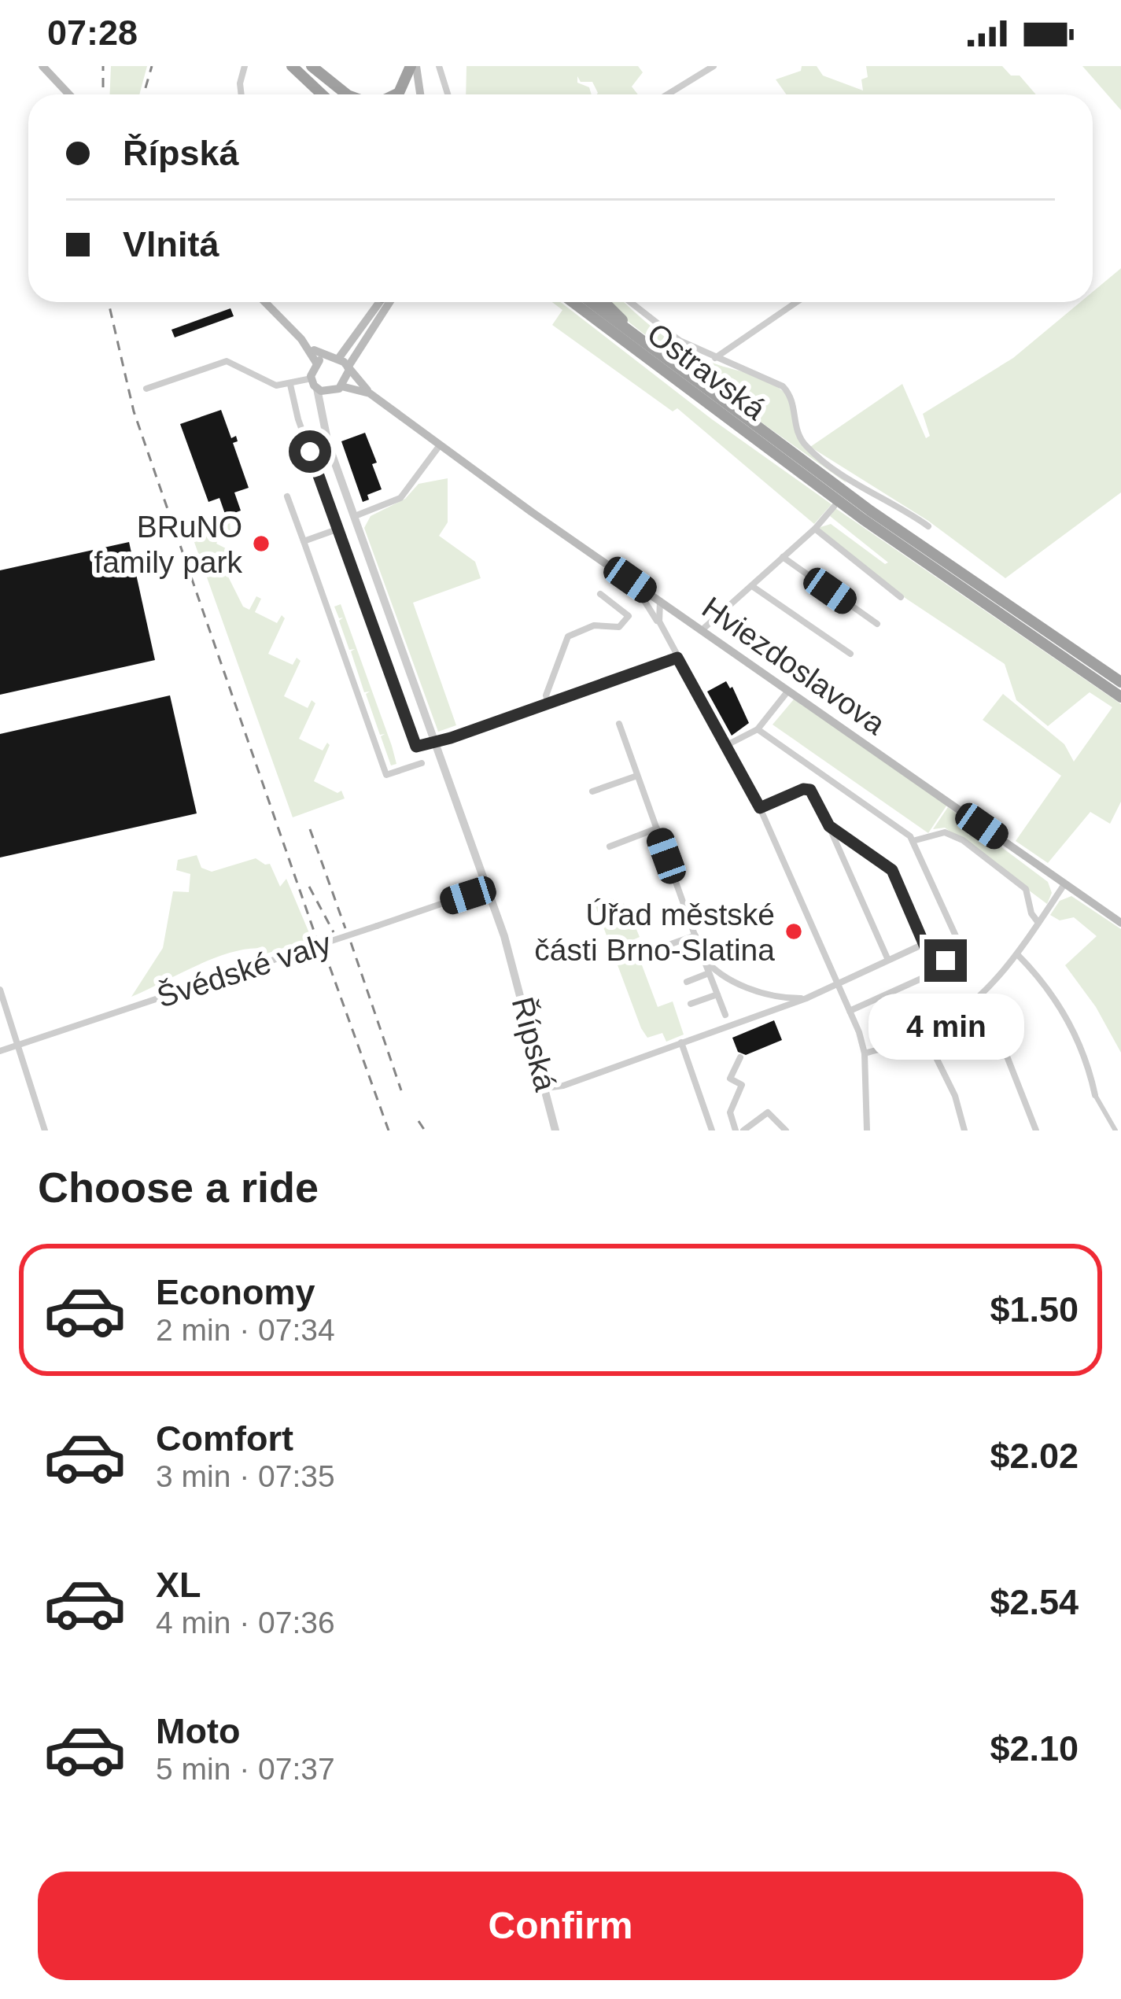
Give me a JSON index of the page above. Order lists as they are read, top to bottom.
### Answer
{
  "streets": {
    "highway": ["Ostravská"],
    "main road": ["Hviezdoslavova"],
    "street": ["Švédské valy", "Řípská"]
  },
  "crossings": [
    ["Hviezdoslavova", "Řípská"],
    ["Švédské valy", "Řípská"]
  ],
  "places": ["BRuNO family park", "Úřad městské části Brno-Slatina"],
  "page": {
    "status": "07:28",
    "banner": ["Řípská", "Vlnitá"],
    "bubble": "4 min",
    "heading": "Choose a ride",
    "list": [
      {
        "name": "Economy",
        "note": "2 min · 07:34",
        "value": "$1.50"
      },
      {
        "name": "Comfort",
        "note": "3 min · 07:35",
        "value": "$2.02"
      },
      {
        "name": "XL",
        "note": "4 min · 07:36",
        "value": "$2.54"
      },
      {
        "name": "Moto",
        "note": "5 min · 07:37",
        "value": "$2.10"
      }
    ],
    "buttons": "Confirm"
  }
}
